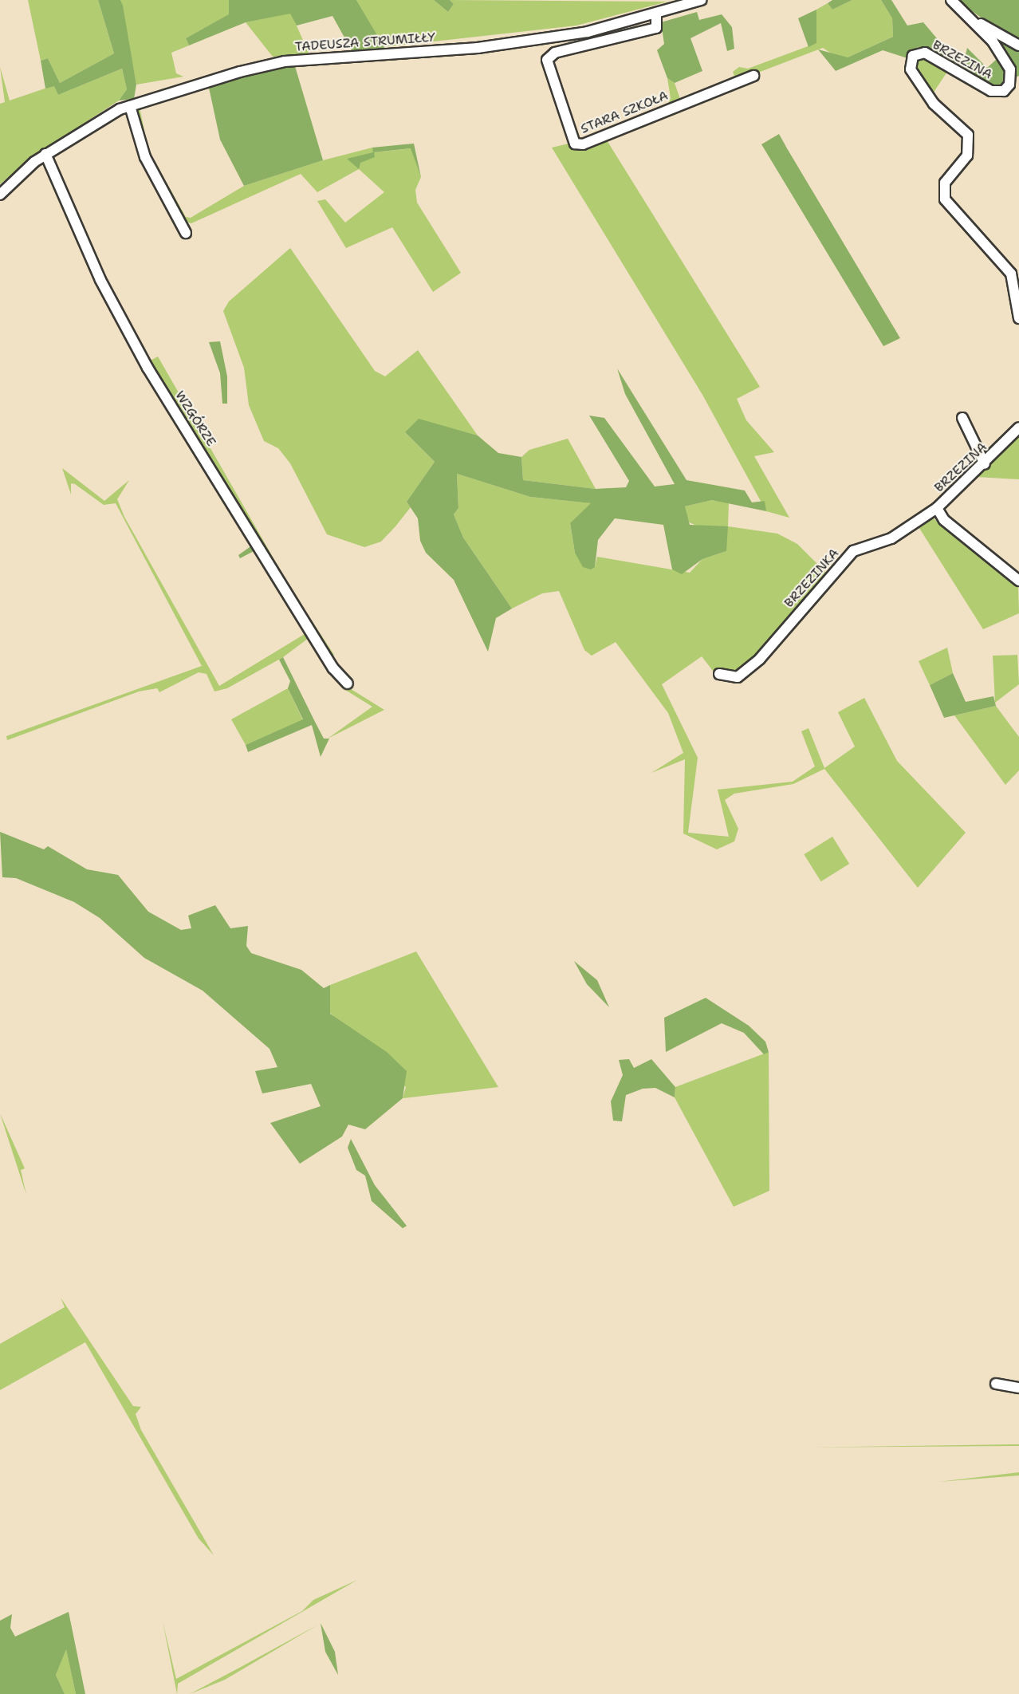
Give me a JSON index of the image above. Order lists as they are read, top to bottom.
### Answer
{
  "streets": {
    "street": [
      "TADEUSZA STRUMIŁŁY",
      "BRZEZINA",
      "STARA SZKOŁA",
      "WZGÓRZE",
      "BRZEZINKA"
    ]
  },
  "crossings": [
    ["TADEUSZA STRUMIŁŁY", "STARA SZKOŁA"],
    ["TADEUSZA STRUMIŁŁY", "WZGÓRZE"],
    ["BRZEZINA", "BRZEZINKA"]
  ]
}
